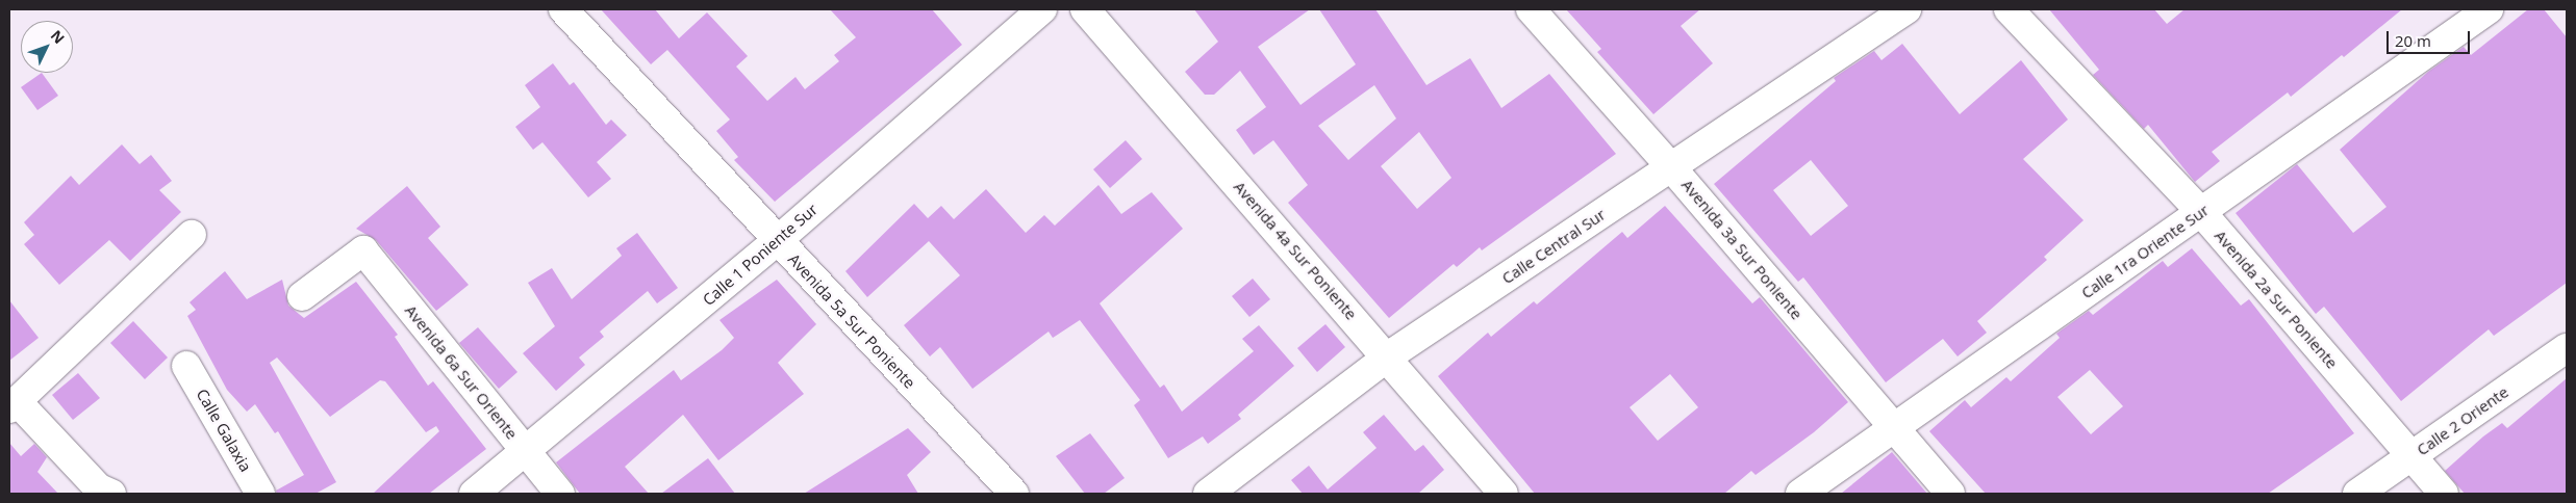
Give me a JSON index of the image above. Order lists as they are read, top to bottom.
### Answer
{
  "streets": {
    "street": [
      "Calle Central Sur",
      "Avenida 3a Sur Poniente",
      "Avenida 4a Sur Poniente",
      "Calle 1ra Oriente Sur",
      "Calle 1 Poniente Sur",
      "Avenida 2a Sur Poniente",
      "Avenida 5a Sur Poniente",
      "Avenida 6a Sur Oriente",
      "Calle 2 Oriente",
      "Calle Galaxia"
    ]
  },
  "crossings": [
    ["Calle Central Sur", "Avenida 3a Sur Poniente"],
    ["Calle Central Sur", "Avenida 4a Sur Poniente"],
    ["Avenida 3a Sur Poniente", "Calle 1ra Oriente Sur"],
    ["Calle 1ra Oriente Sur", "Avenida 2a Sur Poniente"],
    ["Calle 1 Poniente Sur", "Avenida 5a Sur Poniente"],
    ["Calle 1 Poniente Sur", "Avenida 6a Sur Oriente"],
    ["Avenida 2a Sur Poniente", "Calle 2 Oriente"]
  ],
  "scale_bar": "20 m",
  "north": "top right"
}
